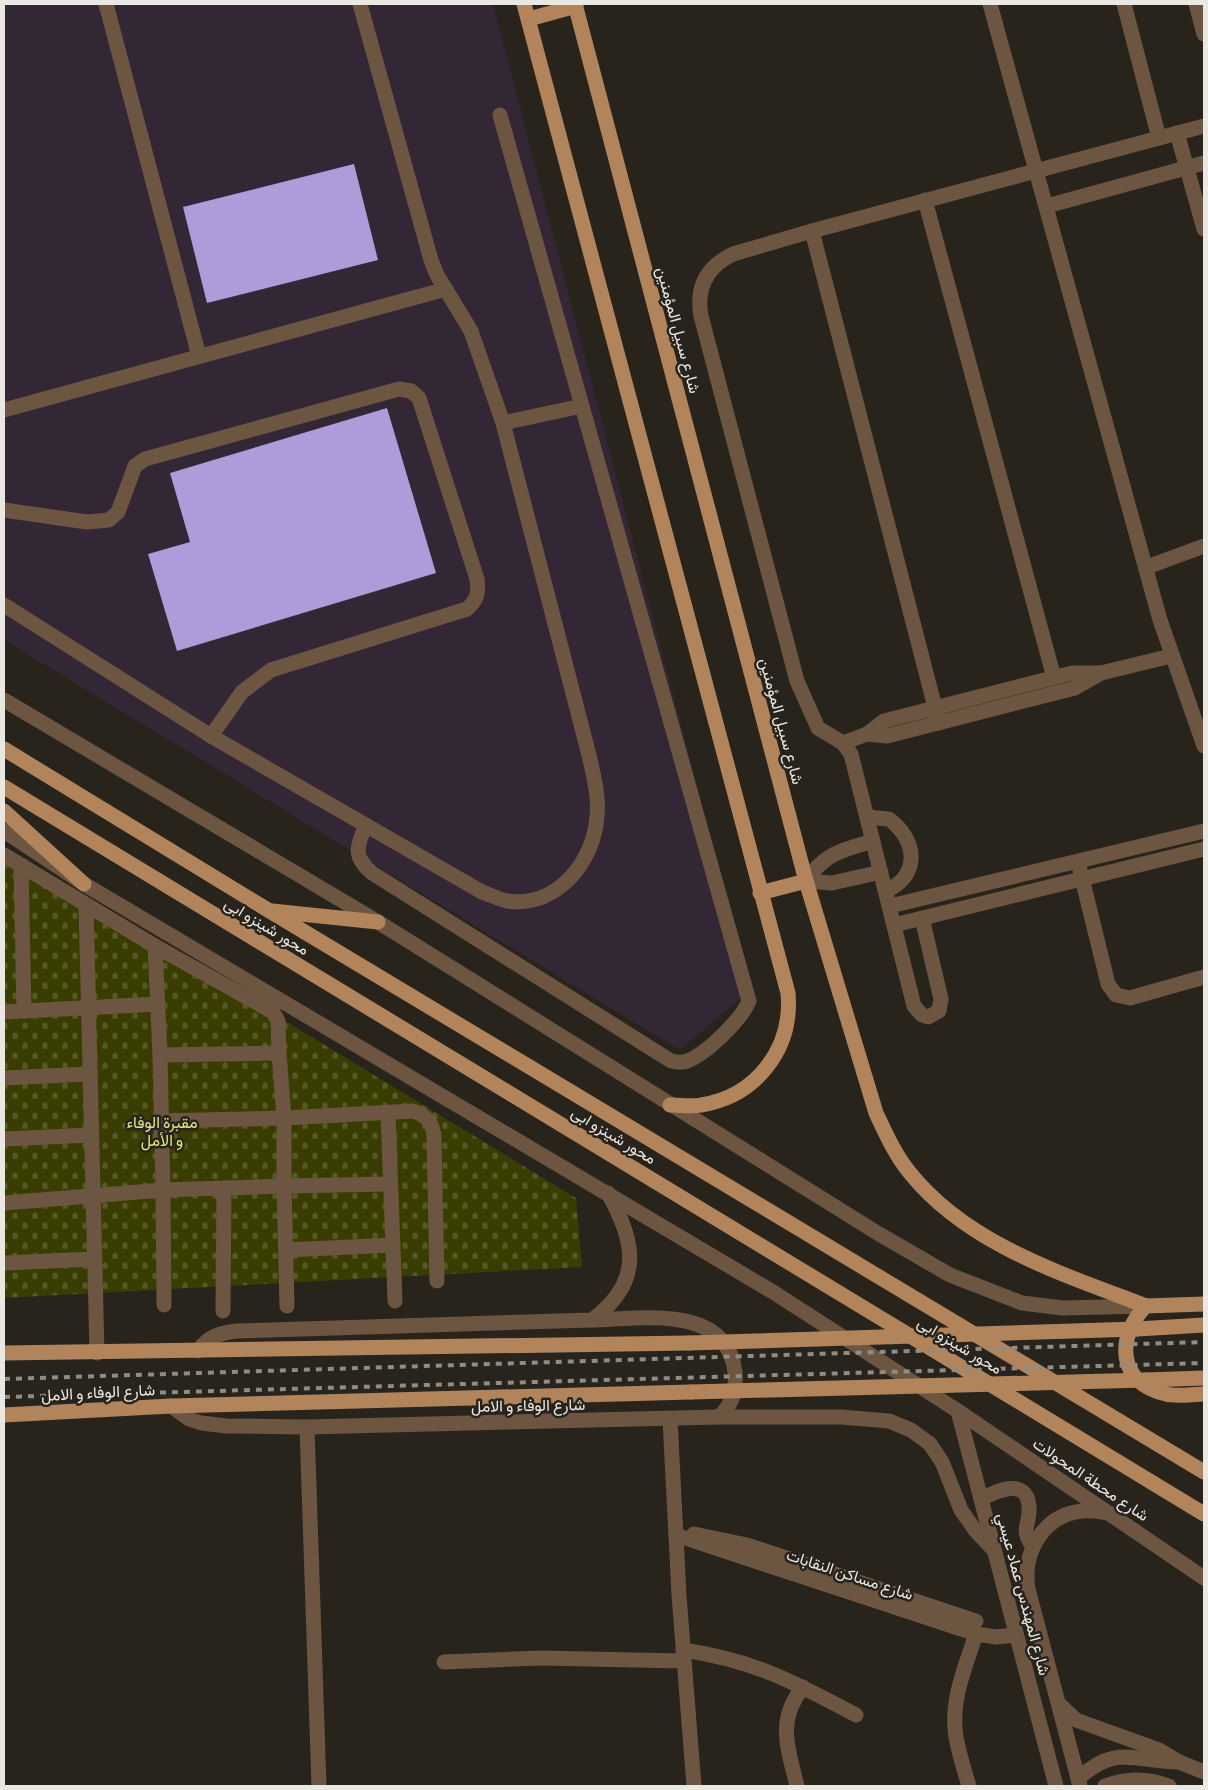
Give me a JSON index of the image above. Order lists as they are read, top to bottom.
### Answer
{
  "streets": {
    "main road": ["شارع سبيل المؤمنين", "محور شينزو ابى", "شارع الوفاء و الامل"],
    "street": ["شارع محطة المحولات", "شارع مساكن النقابات", "شارع المهندس عماد عيسي"]
  },
  "crossings": [
    ["شارع الوفاء و الامل", "شارع المهندس عماد عيسي"],
    ["شارع محطة المحولات", "شارع المهندس عماد عيسي"],
    ["شارع مساكن النقابات", "شارع المهندس عماد عيسي"]
  ],
  "parks": ["مقبرة الوفاء و الأمل"]
}
